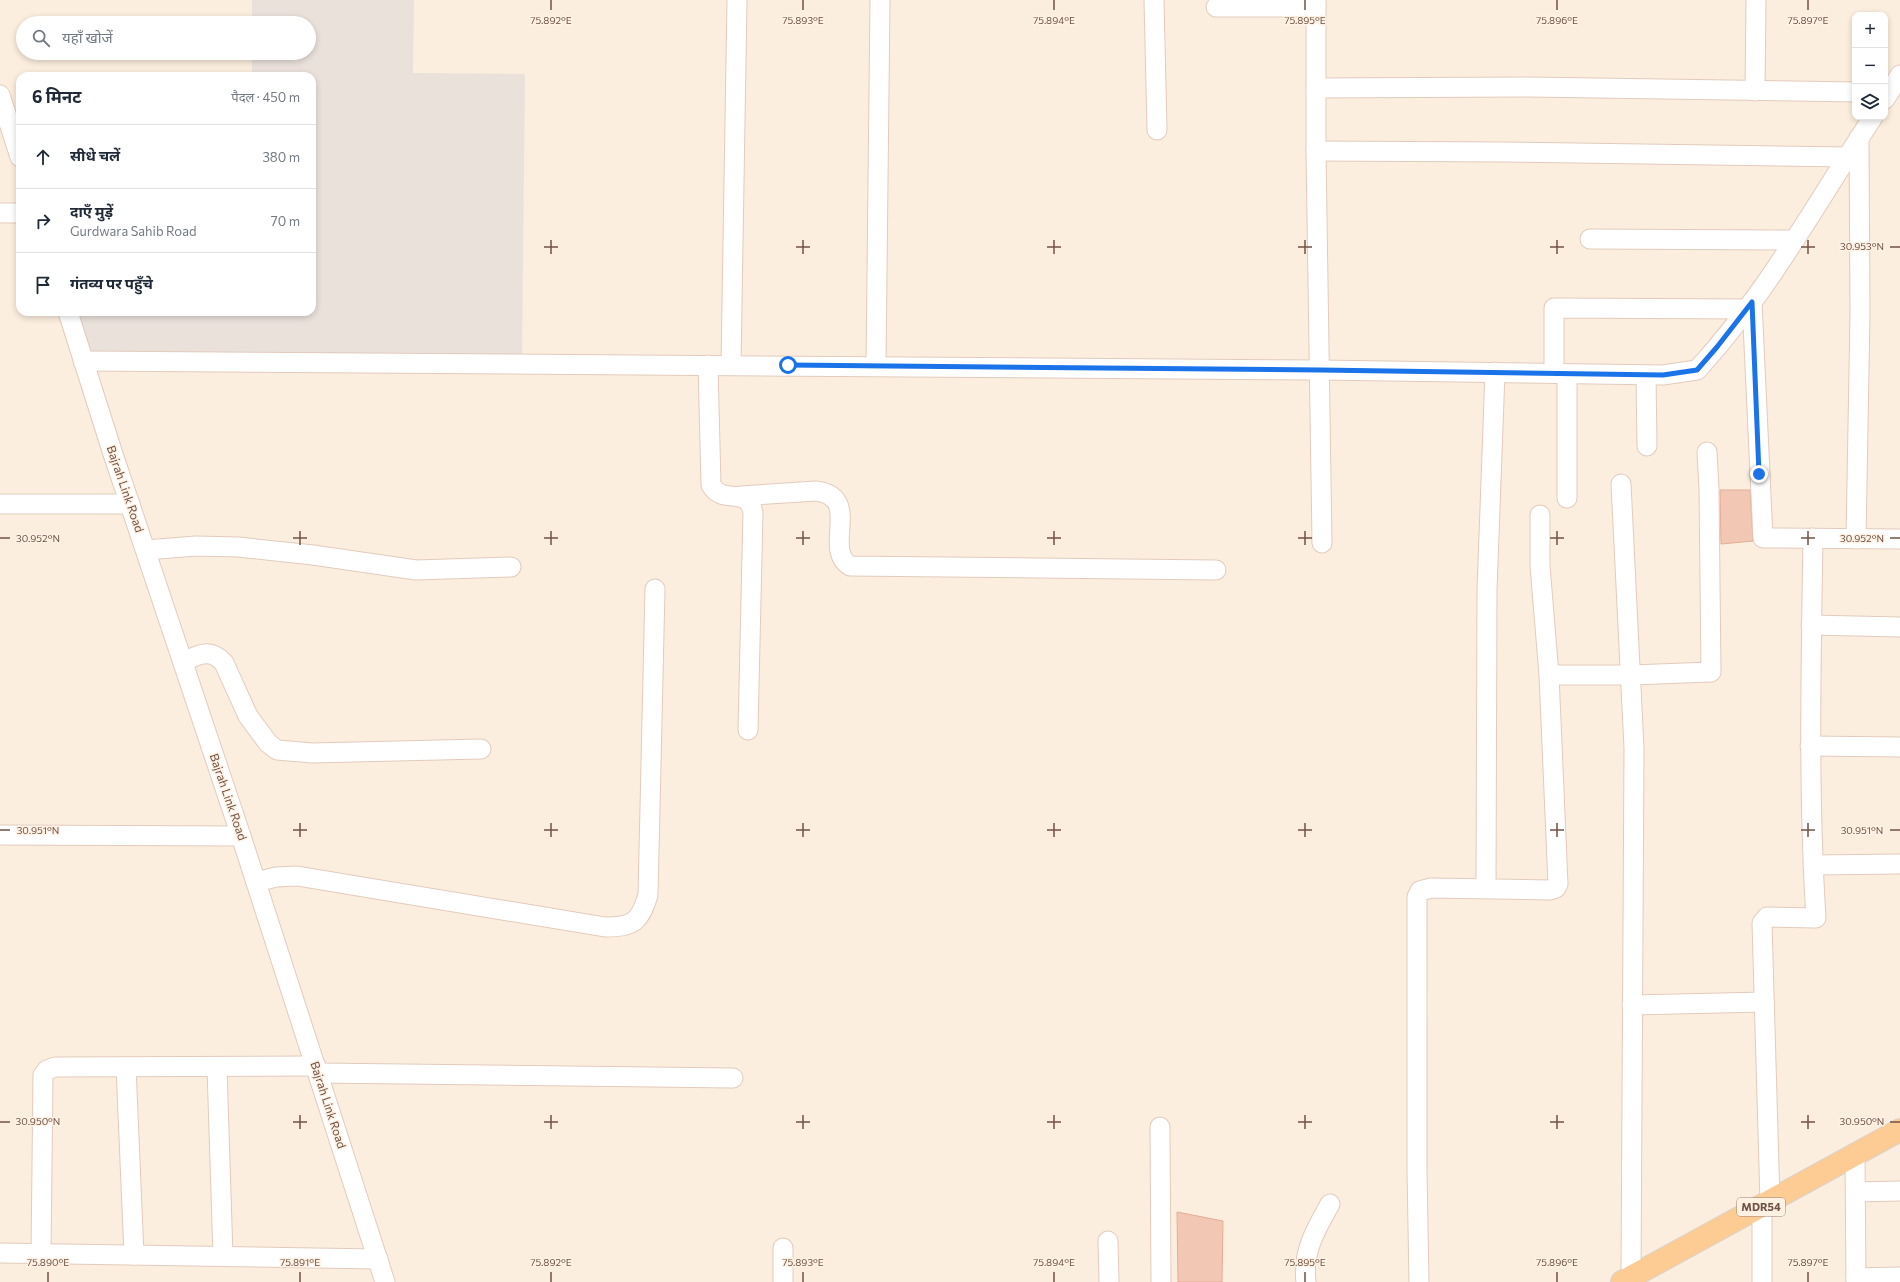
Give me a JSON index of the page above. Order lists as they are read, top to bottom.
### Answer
{
  "streets": {
    "main road": ["MDR54"],
    "street": ["Bajrah Link Road"]
  },
  "page": {
    "map_buttons": ["+", "−"],
    "search": "यहाँ खोजें",
    "heading": ["6 मिनट", "पैदल · 450 m"],
    "list": [
      ["सीधे चलें", "380 m"],
      ["दाएँ मुड़ें", "Gurdwara Sahib Road", "70 m"],
      "गंतव्य पर पहुँचे"
    ]
  },
  "coordinates": [
    "75.892°E",
    "75.893°E",
    "75.894°E",
    "75.895°E",
    "75.896°E",
    "75.897°E",
    "30.953°N",
    "30.952°N",
    "30.951°N",
    "30.950°N",
    "75.890°E",
    "75.891°E"
  ]
}
